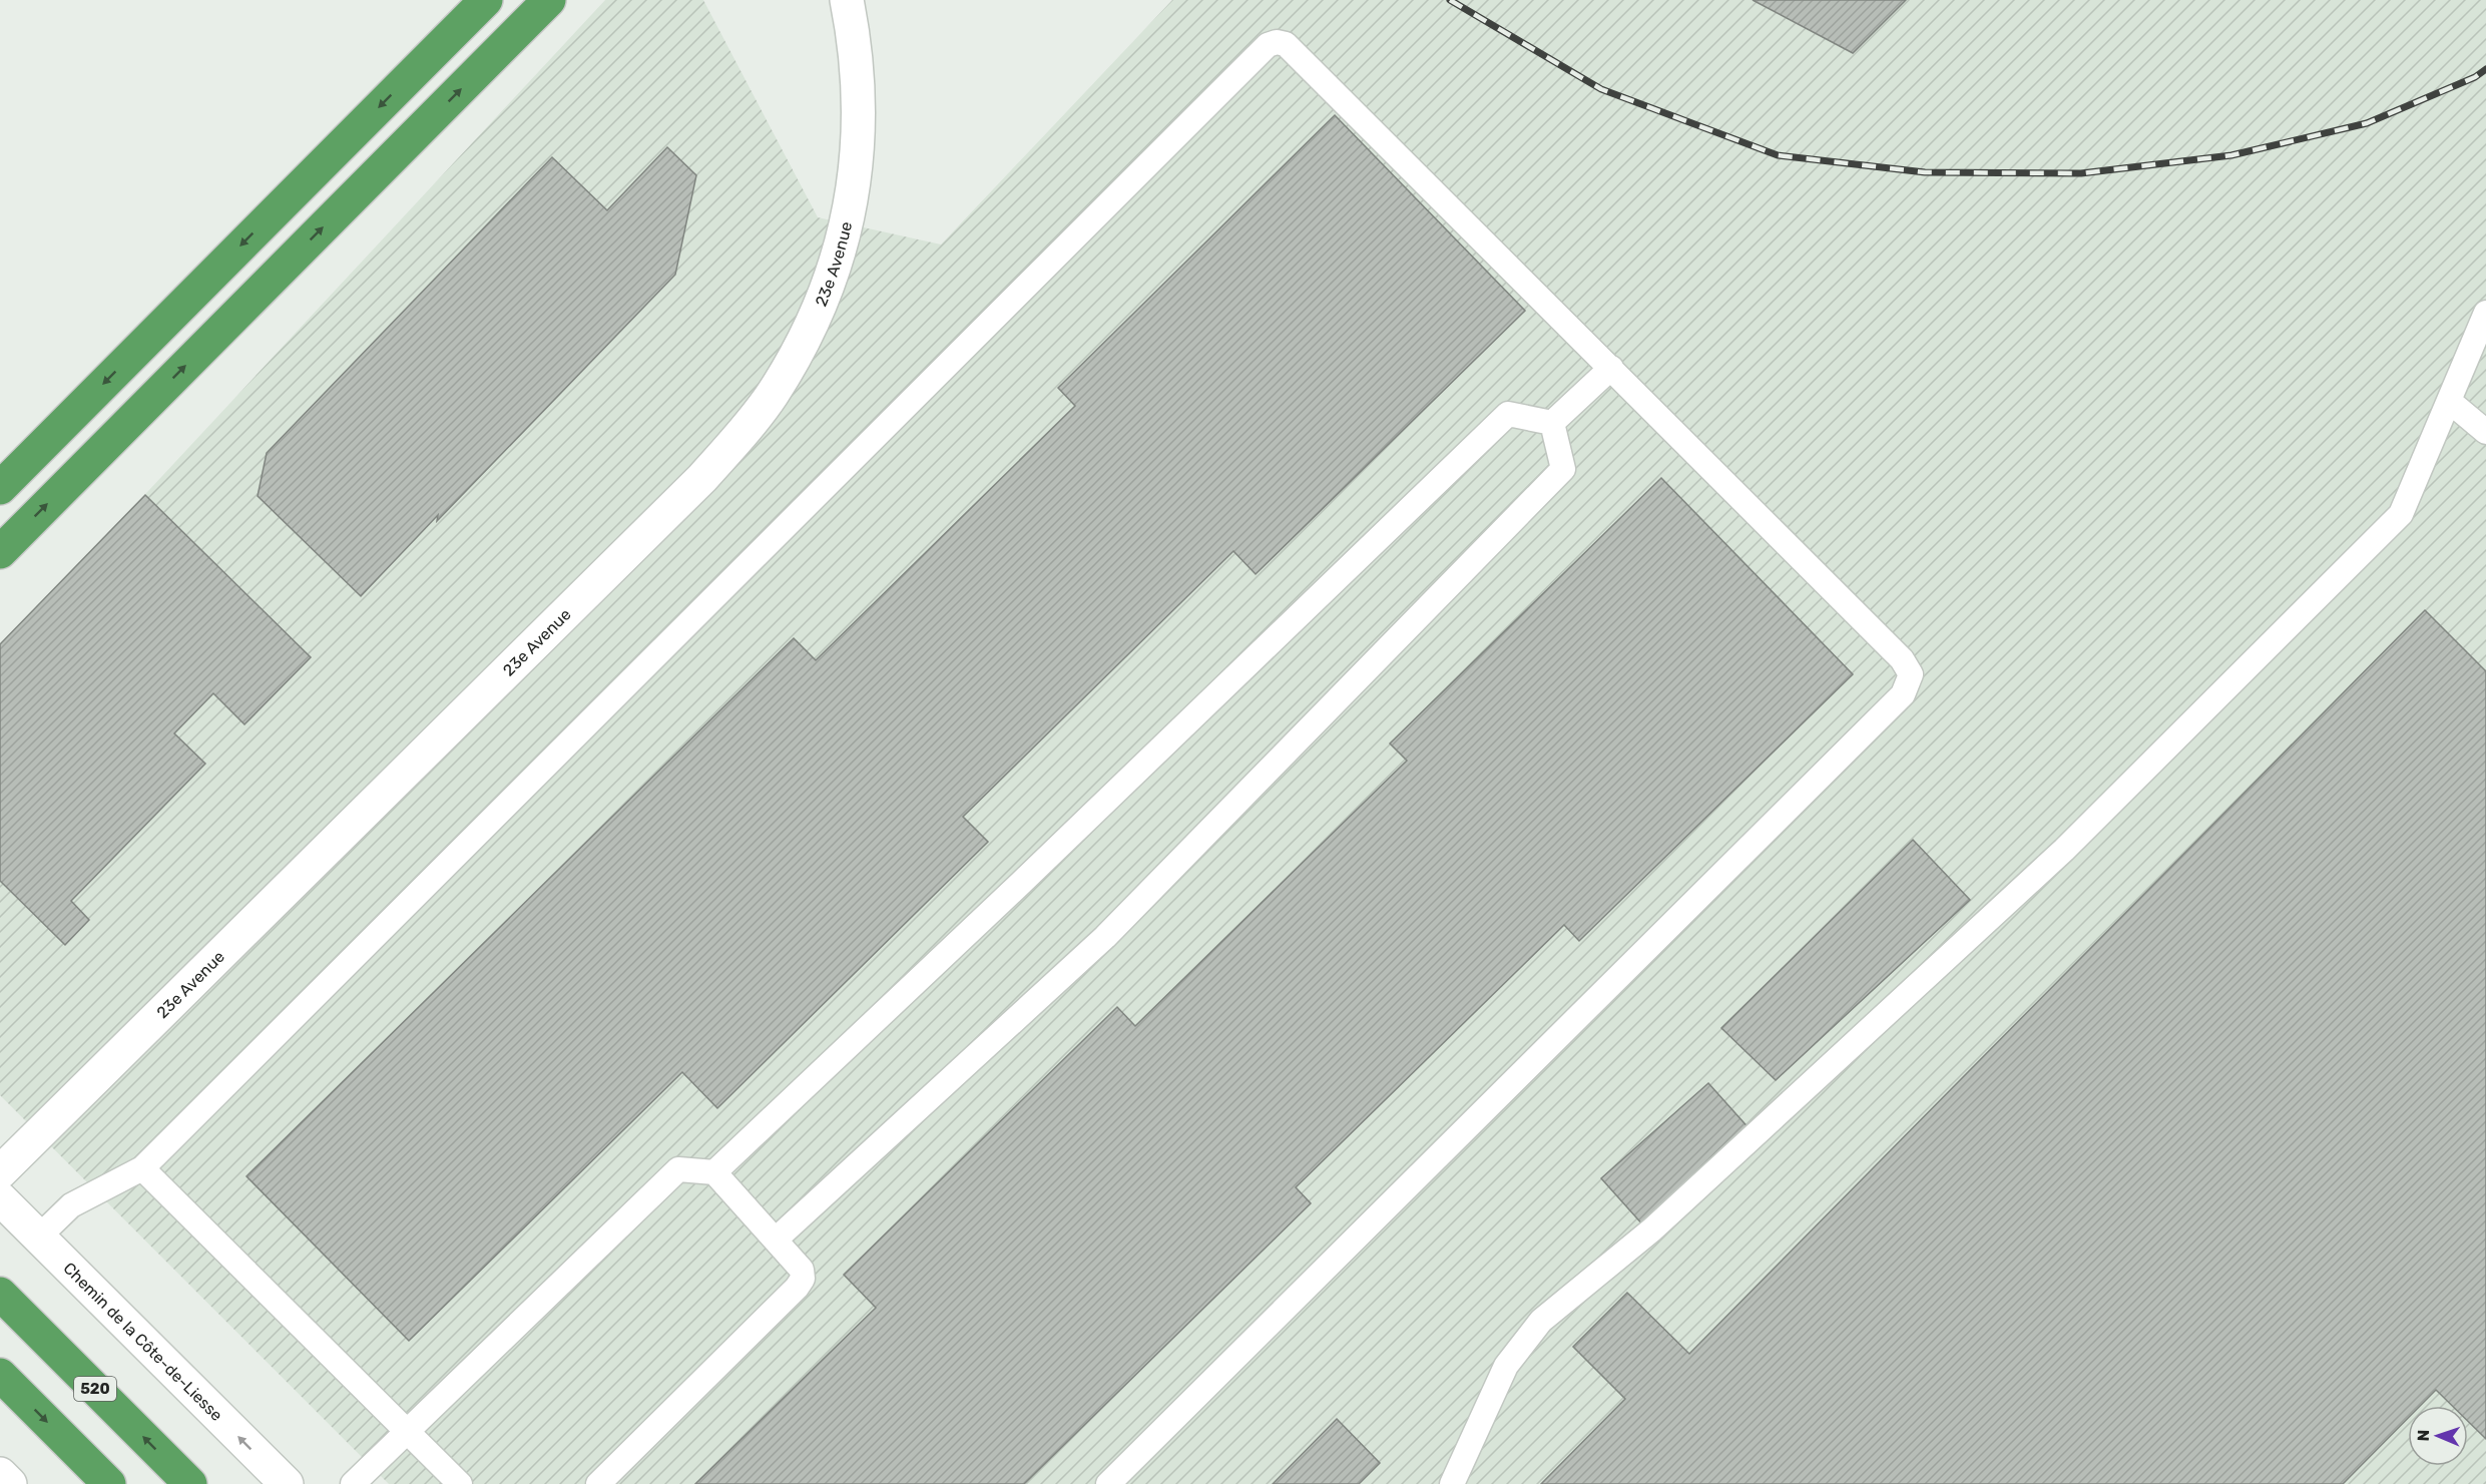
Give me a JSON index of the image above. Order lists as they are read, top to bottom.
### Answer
{
  "streets": {
    "highway": ["520"],
    "street": ["23e Avenue", "Chemin de la Côte-de-Liesse"]
  },
  "one_way": ["Chemin de la Côte-de-Liesse"],
  "north": "left"
}
